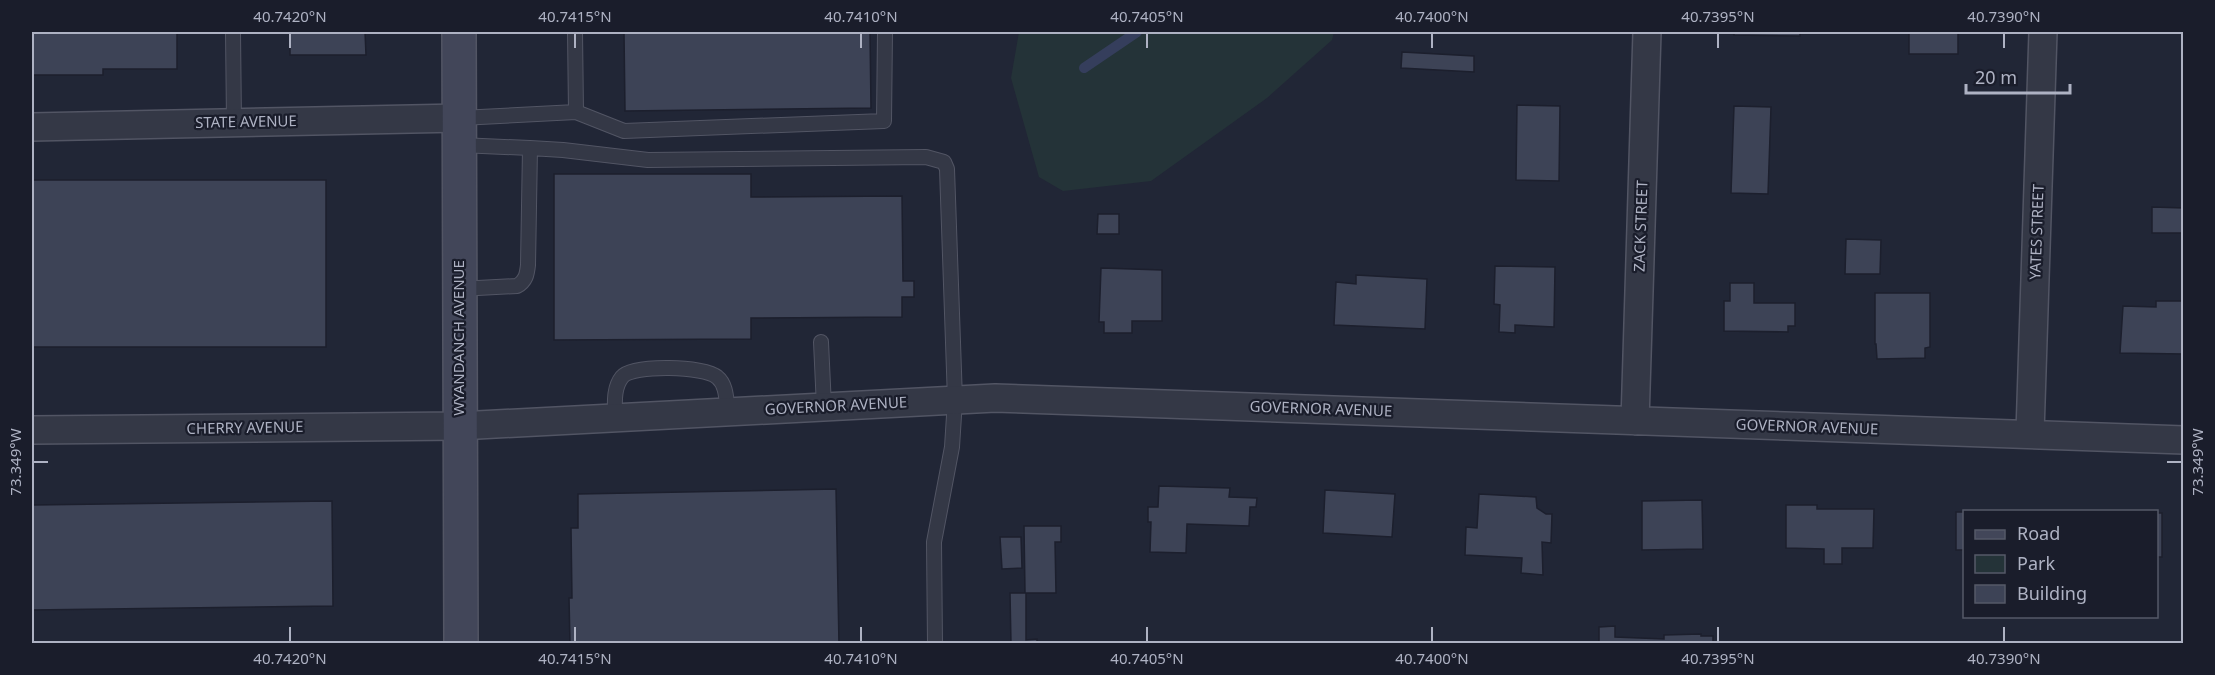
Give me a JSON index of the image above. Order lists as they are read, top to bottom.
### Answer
{
  "streets": {
    "street": [
      "STATE AVENUE",
      "ZACK STREET",
      "YATES STREET",
      "WYANDANCH AVENUE",
      "GOVERNOR AVENUE",
      "CHERRY AVENUE"
    ]
  },
  "crossings": [
    ["STATE AVENUE", "WYANDANCH AVENUE"],
    ["ZACK STREET", "GOVERNOR AVENUE"],
    ["YATES STREET", "GOVERNOR AVENUE"],
    ["WYANDANCH AVENUE", "GOVERNOR AVENUE"],
    ["WYANDANCH AVENUE", "CHERRY AVENUE"],
    ["GOVERNOR AVENUE", "CHERRY AVENUE"]
  ],
  "legend": ["Road", "Park", "Building"],
  "scale_bar": "20 m",
  "coordinates": [
    "40.7420°N",
    "40.7415°N",
    "40.7410°N",
    "40.7405°N",
    "40.7400°N",
    "40.7395°N",
    "40.7390°N",
    "73.349°W"
  ]
}
